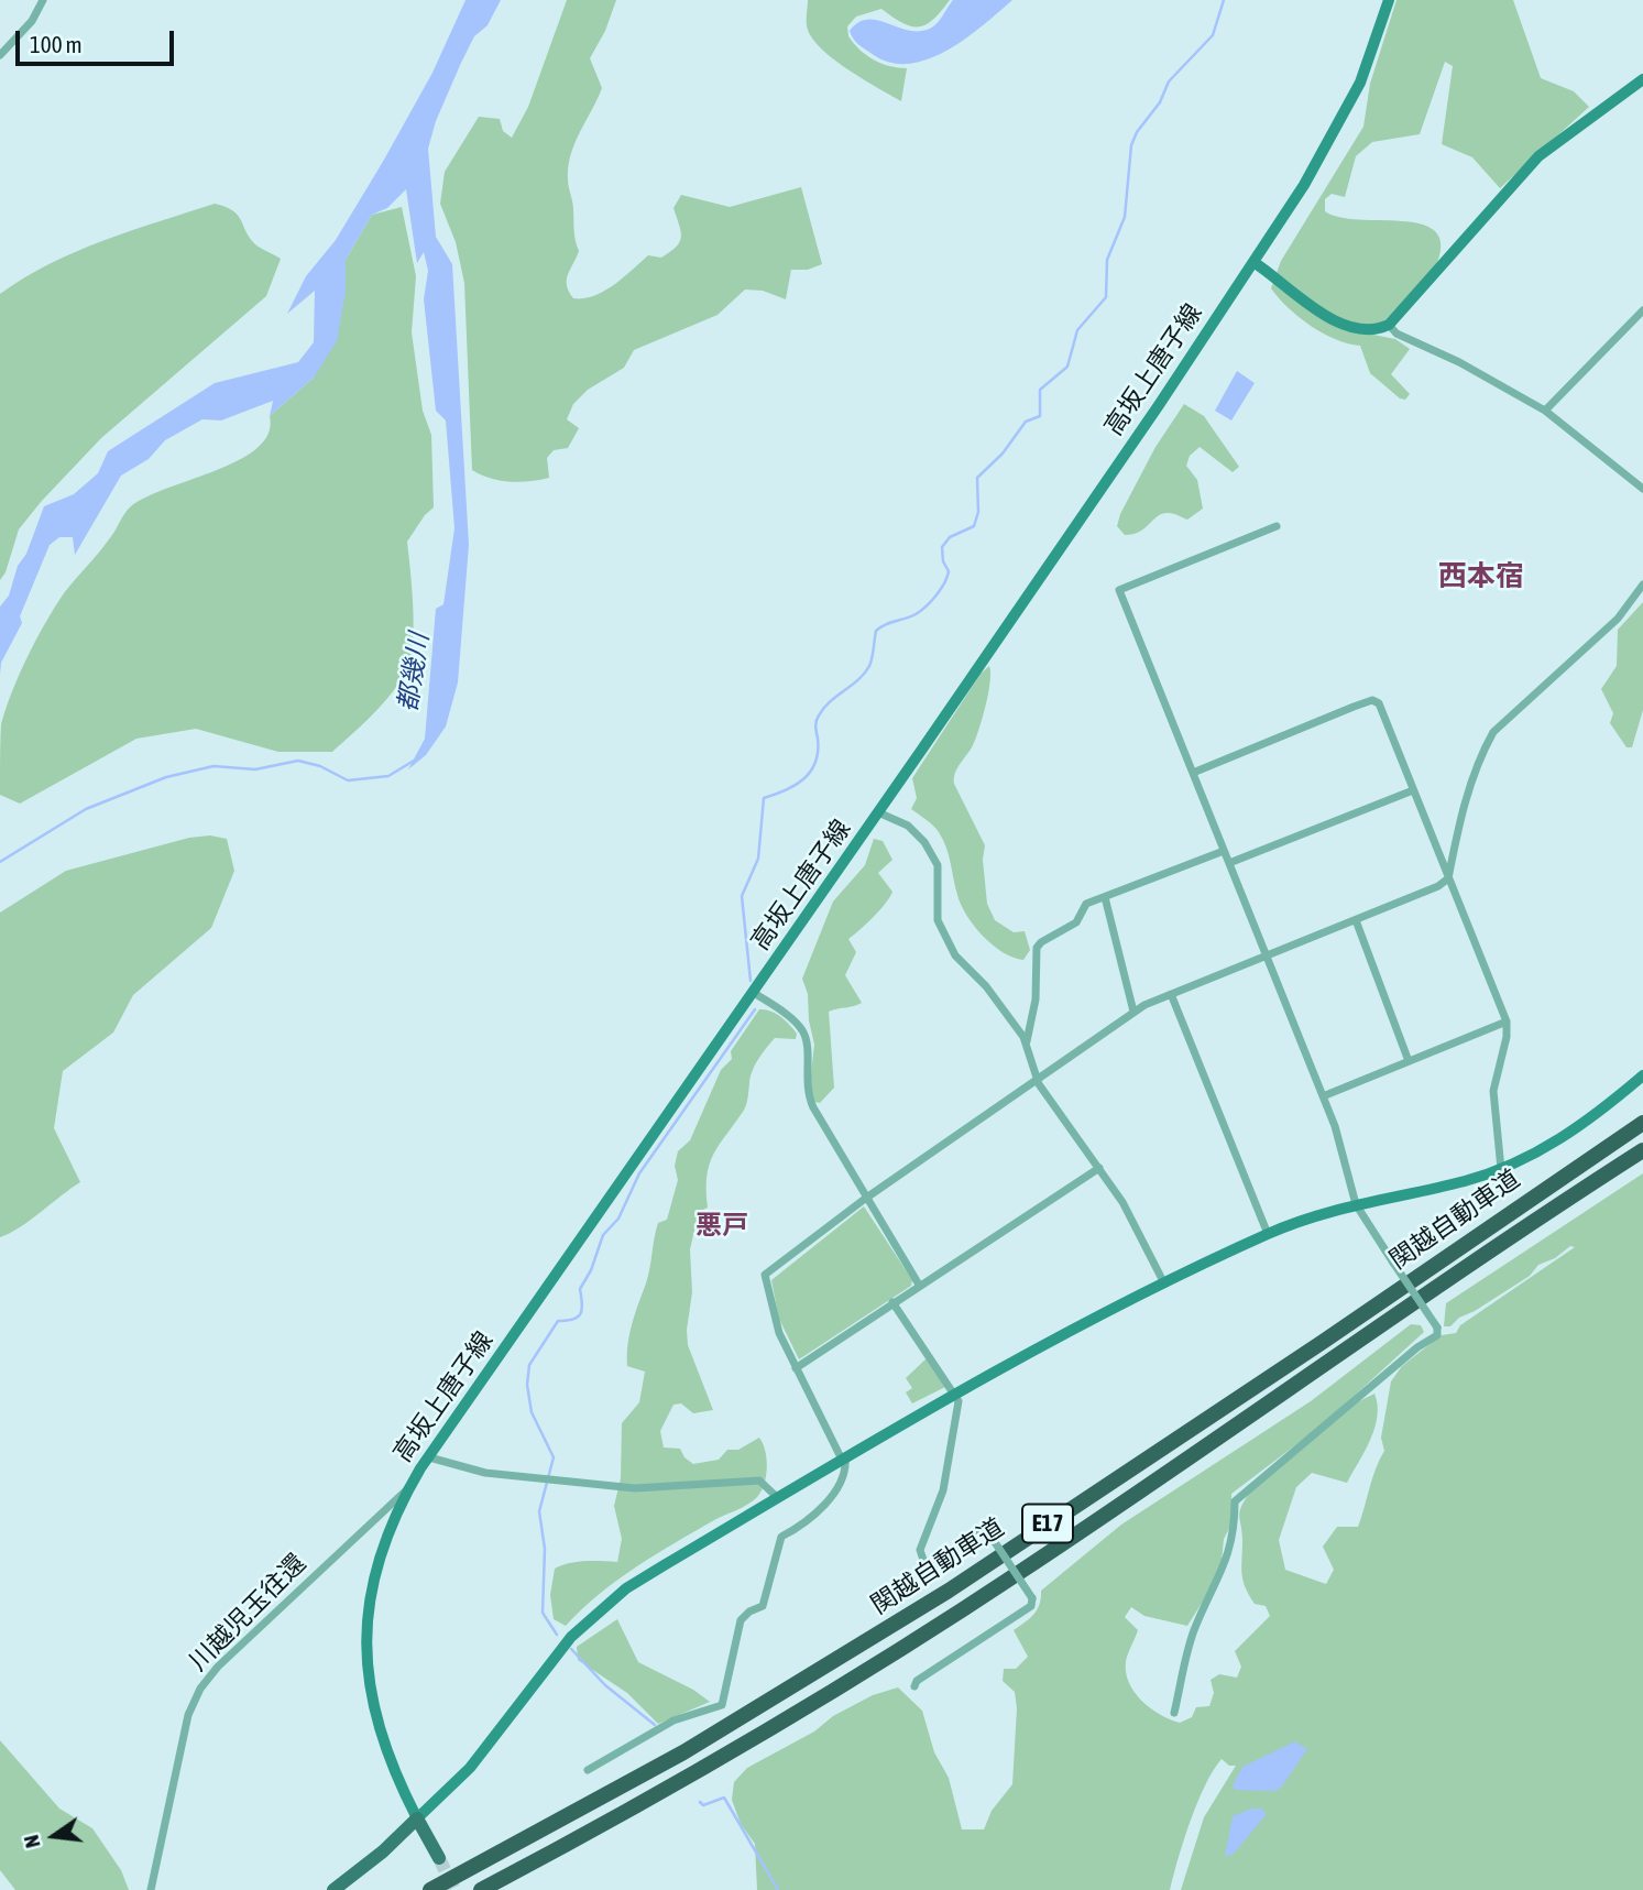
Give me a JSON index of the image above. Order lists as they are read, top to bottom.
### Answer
{
  "streets": {
    "highway": ["関越自動車道", "E17"],
    "main road": ["高坂上唐子線"],
    "street": ["川越児玉往還"]
  },
  "crossings": [
    ["高坂上唐子線", "川越児玉往還"]
  ],
  "districts": ["西本宿", "悪戸"],
  "water": ["都幾川"],
  "scale_bar": "100 m",
  "north": "left"
}
